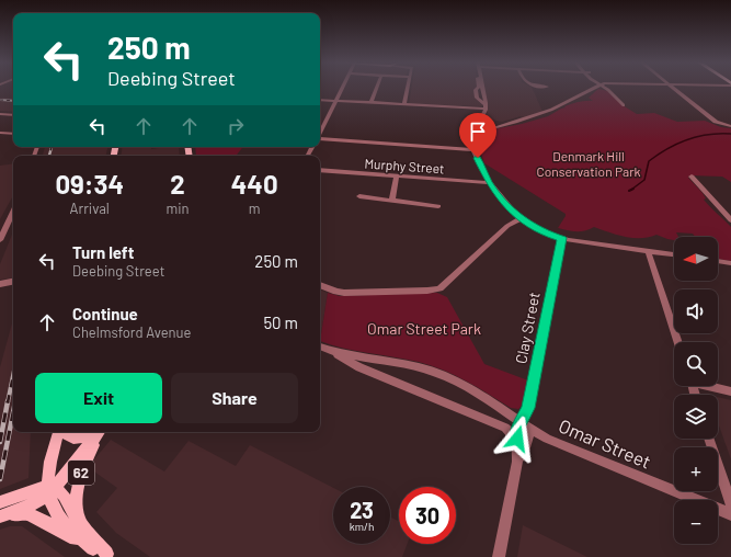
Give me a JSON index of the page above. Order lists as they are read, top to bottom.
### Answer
{
  "streets": {
    "main road": ["62"],
    "street": ["Murphy Street", "Clay Street", "Omar Street"]
  },
  "crossings": [
    ["Clay Street", "Omar Street"]
  ],
  "parks": ["Denmark Hill Conservation Park", "Omar Street Park"],
  "north": "left",
  "page": {
    "turn": ["250 m", "Deebing Street"],
    "eta": [
      "09:34",
      "Arrival",
      "2",
      "min",
      "440",
      "m"
    ],
    "list": [
      {
        "name": "Turn left",
        "note": "Deebing Street",
        "value": "250 m"
      },
      {
        "name": "Continue",
        "note": "Chelmsford Avenue",
        "value": "50 m"
      }
    ],
    "map_buttons": ["+", "−"],
    "buttons": ["Exit", "Share"],
    "speed": "23 km/h",
    "limit": "30"
  }
}
